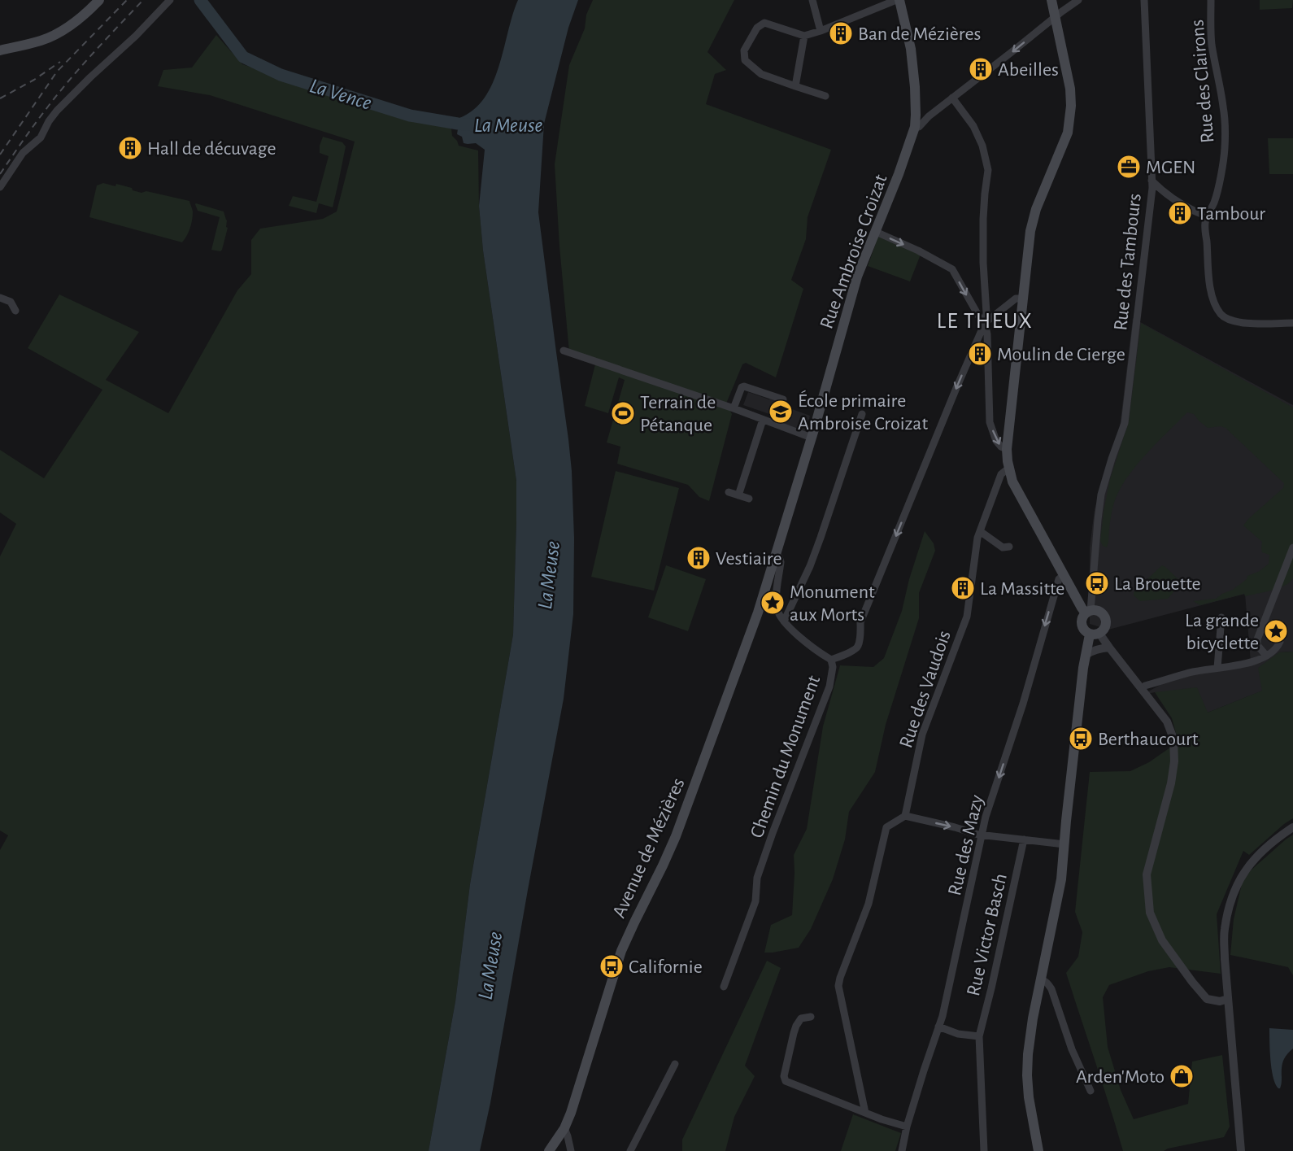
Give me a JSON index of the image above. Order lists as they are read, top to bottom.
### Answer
{
  "streets": {
    "main road": ["Rue Ambroise Croizat", "Avenue de Mézières"],
    "street": [
      "Rue des Clairons",
      "Rue des Tambours",
      "Rue des Vaudois",
      "Chemin du Monument",
      "Rue des Mazy",
      "Rue Victor Basch"
    ]
  },
  "crossings": [
    ["Rue Ambroise Croizat", "Chemin du Monument"],
    ["Rue Ambroise Croizat", "Avenue de Mézières"],
    ["Chemin du Monument", "Avenue de Mézières"]
  ],
  "one_way": ["Rue des Mazy"],
  "districts": ["LE THEUX"],
  "water": ["La Vence", "La Meuse"],
  "places": {
    "building": [
      "Ban de Mézières",
      "Abeilles",
      "Hall de décuvage",
      "Tambour",
      "Moulin de Cierge",
      "Vestiaire",
      "La Massitte"
    ],
    "office": ["MGEN"],
    "school or university": ["École primaire Ambroise Croizat"],
    "sports": ["Terrain de Pétanque"],
    "bus stop": ["La Brouette", "Berthaucourt", "Californie"],
    "place": ["Monument aux Morts", "La grande bicyclette"],
    "shop": ["Arden'Moto"]
  }
}
